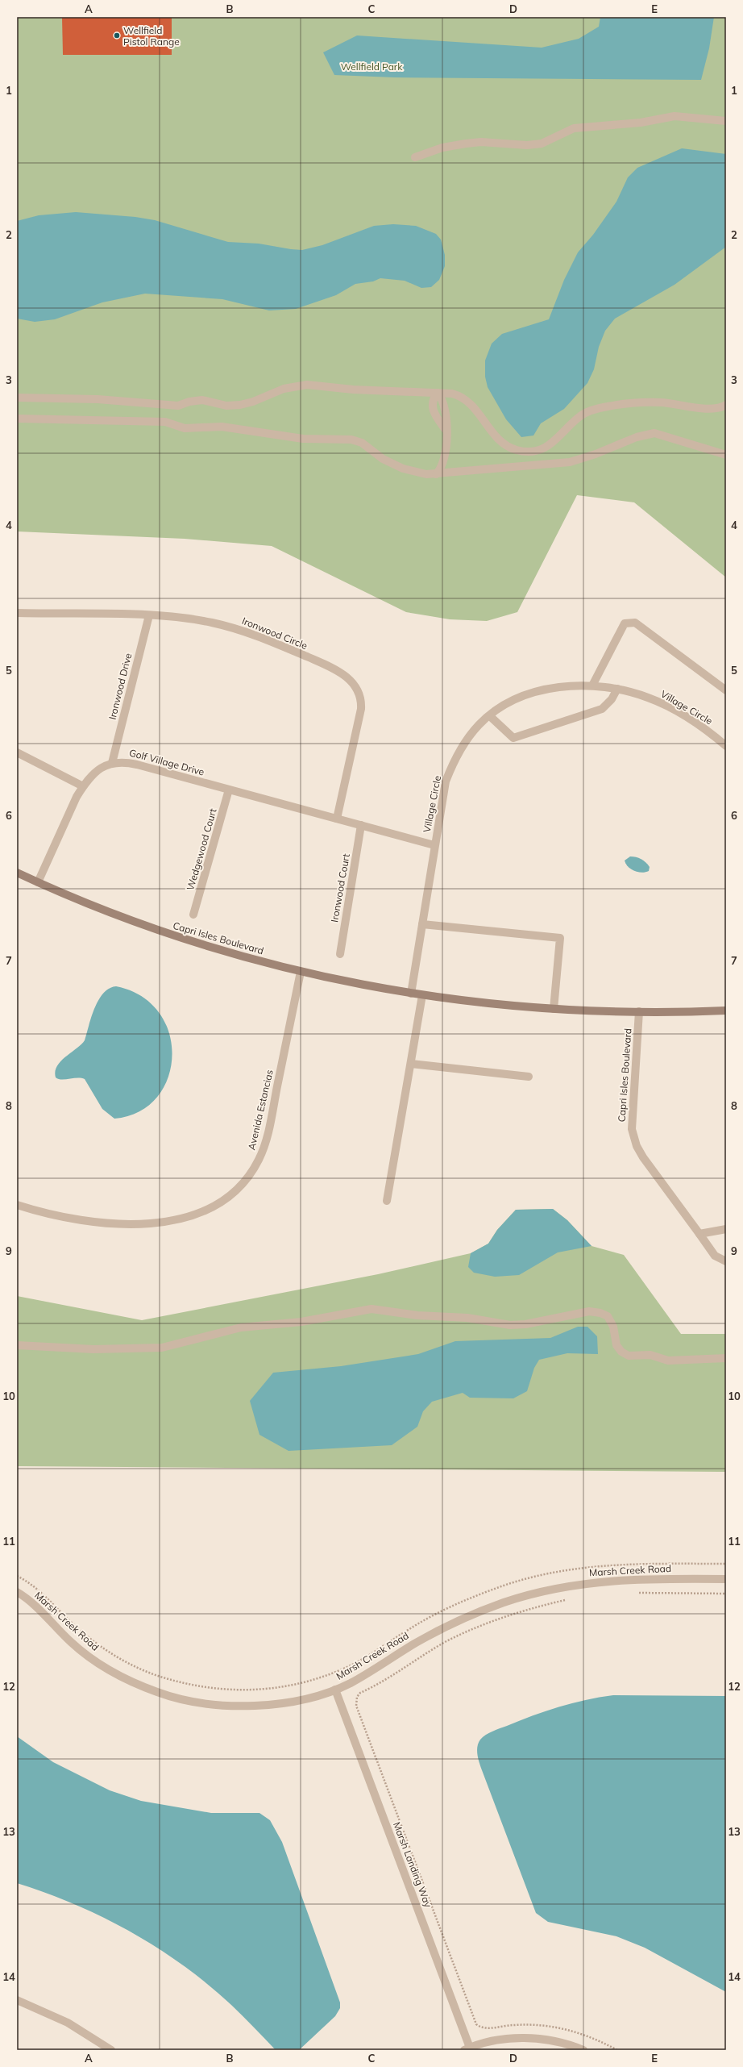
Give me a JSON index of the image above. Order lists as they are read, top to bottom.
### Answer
{
  "streets": {
    "street": [
      "Ironwood Circle",
      "Ironwood Drive",
      "Village Circle",
      "Golf Village Drive",
      "Wedgewood Court",
      "Ironwood Court",
      "Capri Isles Boulevard",
      "Avenida Estancias",
      "Marsh Creek Road",
      "Marsh Landing Way"
    ]
  },
  "crossings": [
    ["Ironwood Circle", "Ironwood Drive"],
    ["Ironwood Circle", "Golf Village Drive"],
    ["Ironwood Drive", "Golf Village Drive"],
    ["Village Circle", "Capri Isles Boulevard"],
    ["Golf Village Drive", "Wedgewood Court"],
    ["Golf Village Drive", "Capri Isles Boulevard"],
    ["Capri Isles Boulevard", "Avenida Estancias"],
    ["Marsh Creek Road", "Marsh Landing Way"]
  ],
  "parks": ["Wellfield Park"],
  "places": ["Wellfield Pistol Range"],
  "grid": {
    "columns": [
      "A",
      "B",
      "C",
      "D",
      "E"
    ],
    "rows": [
      "1",
      "2",
      "3",
      "4",
      "5",
      "6",
      "7",
      "8",
      "9",
      "10",
      "11",
      "12",
      "13",
      "14"
    ]
  }
}
